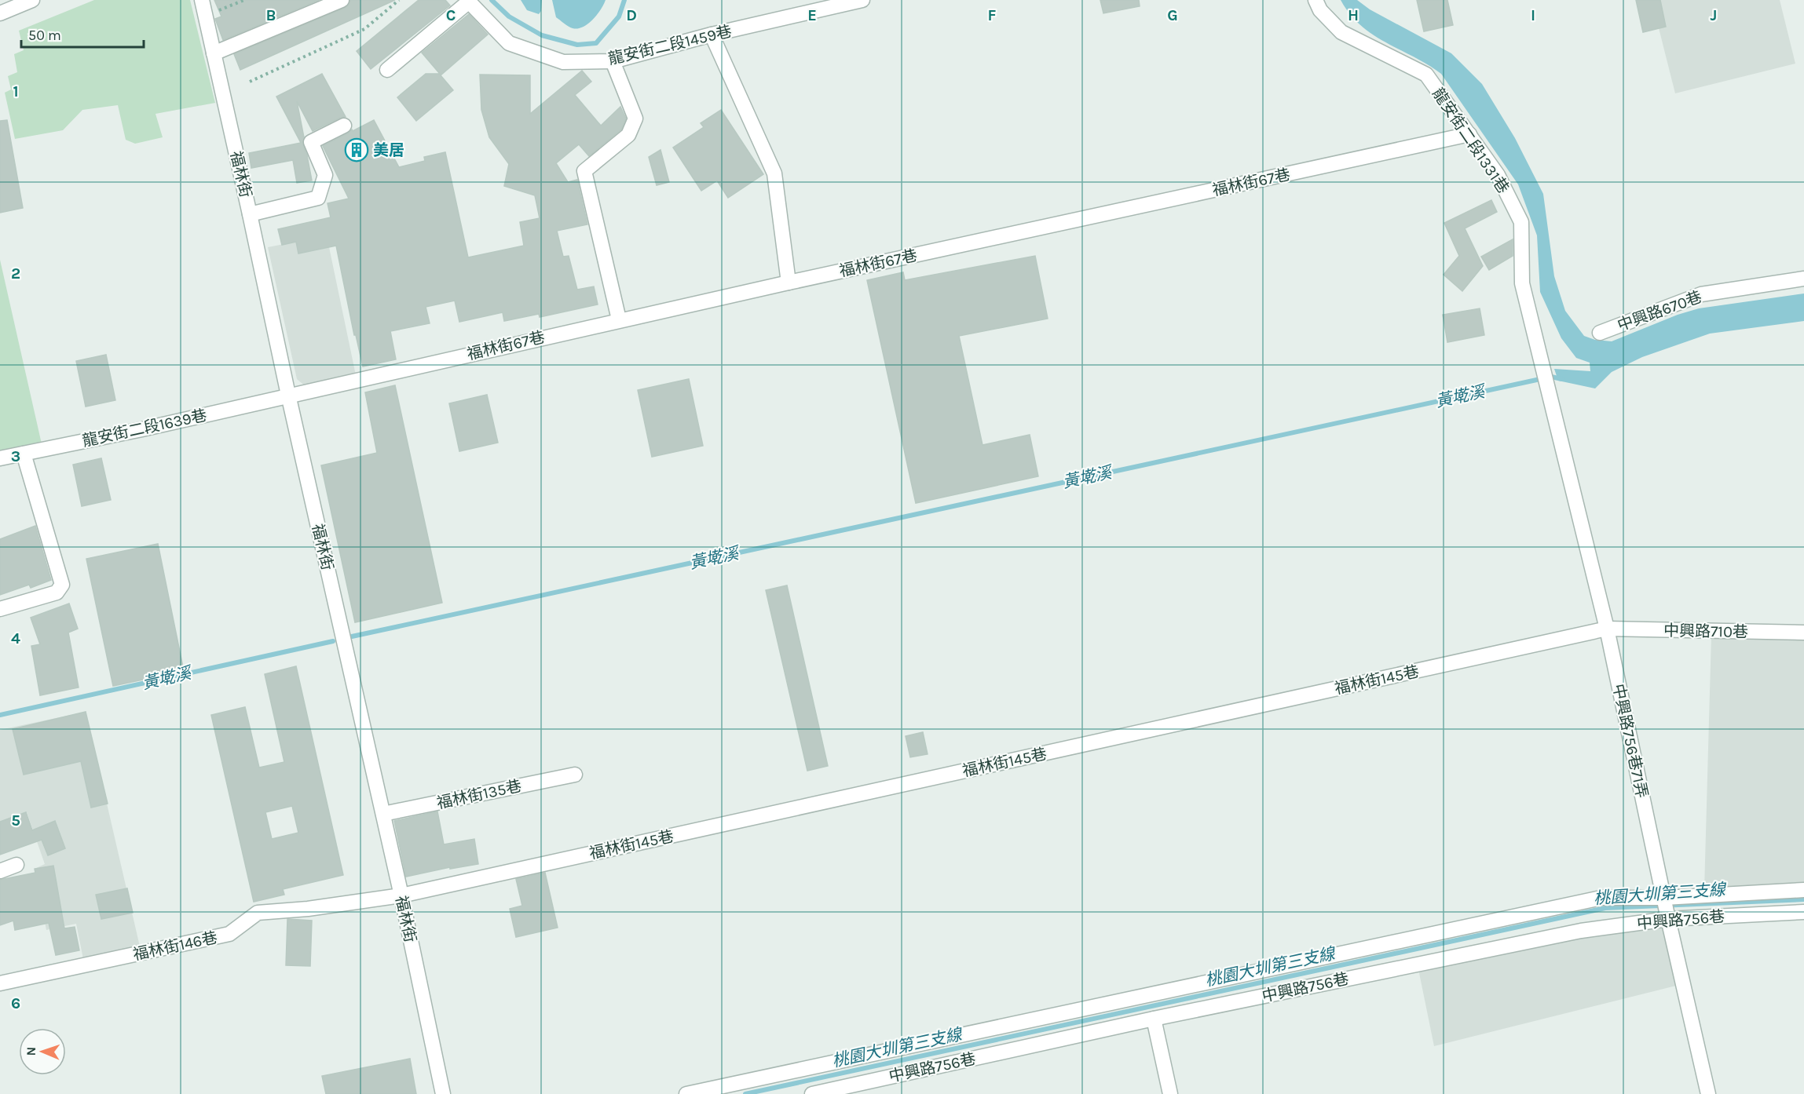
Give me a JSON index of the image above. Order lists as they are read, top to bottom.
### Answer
{
  "streets": {
    "street": [
      "龍安街二段1459巷",
      "龍安街二段1331巷",
      "福林街",
      "福林街67巷",
      "中興路670巷",
      "龍安街二段1639巷",
      "中興路710巷",
      "福林街145巷",
      "中興路756巷71弄",
      "福林街135巷",
      "中興路756巷",
      "福林街146巷"
    ]
  },
  "crossings": [
    ["龍安街二段1331巷", "福林街67巷"],
    ["龍安街二段1331巷", "中興路756巷71弄"],
    ["福林街", "福林街67巷"],
    ["福林街", "龍安街二段1639巷"],
    ["福林街", "福林街145巷"],
    ["福林街", "福林街135巷"],
    ["福林街", "福林街146巷"],
    ["福林街67巷", "龍安街二段1639巷"],
    ["中興路710巷", "福林街145巷"],
    ["中興路710巷", "中興路756巷71弄"],
    ["福林街145巷", "中興路756巷71弄"],
    ["福林街145巷", "福林街146巷"],
    ["中興路756巷71弄", "中興路756巷"]
  ],
  "water": ["黃墘溪", "桃園大圳第三支線"],
  "places": {
    "building": ["美居"]
  },
  "scale_bar": "50 m",
  "north": "left",
  "grid": {
    "columns": [
      "B",
      "C",
      "D",
      "E",
      "F",
      "G",
      "H",
      "I",
      "J"
    ],
    "rows": [
      "1",
      "2",
      "3",
      "4",
      "5",
      "6"
    ]
  }
}
